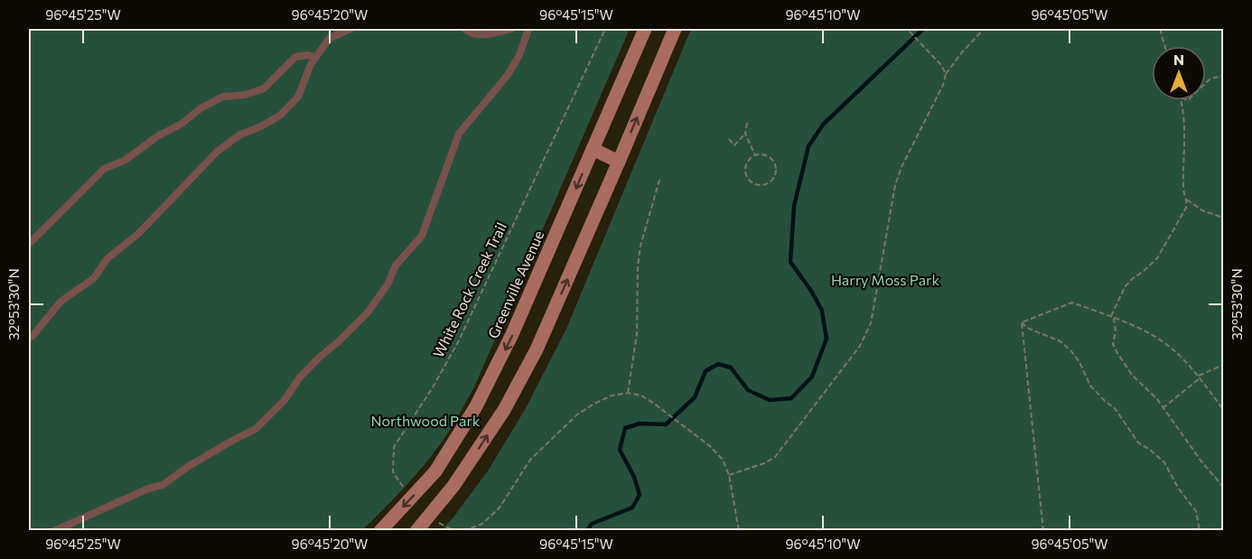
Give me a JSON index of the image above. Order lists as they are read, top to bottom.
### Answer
{
  "streets": {
    "main road": ["Greenville Avenue"],
    "path": ["White Rock Creek Trail"]
  },
  "parks": ["Harry Moss Park", "Northwood Park"],
  "north": "top",
  "coordinates": [
    "96°45'25\"W",
    "96°45'20\"W",
    "96°45'15\"W",
    "96°45'10\"W",
    "96°45'05\"W",
    "32°53'30\"N"
  ]
}
